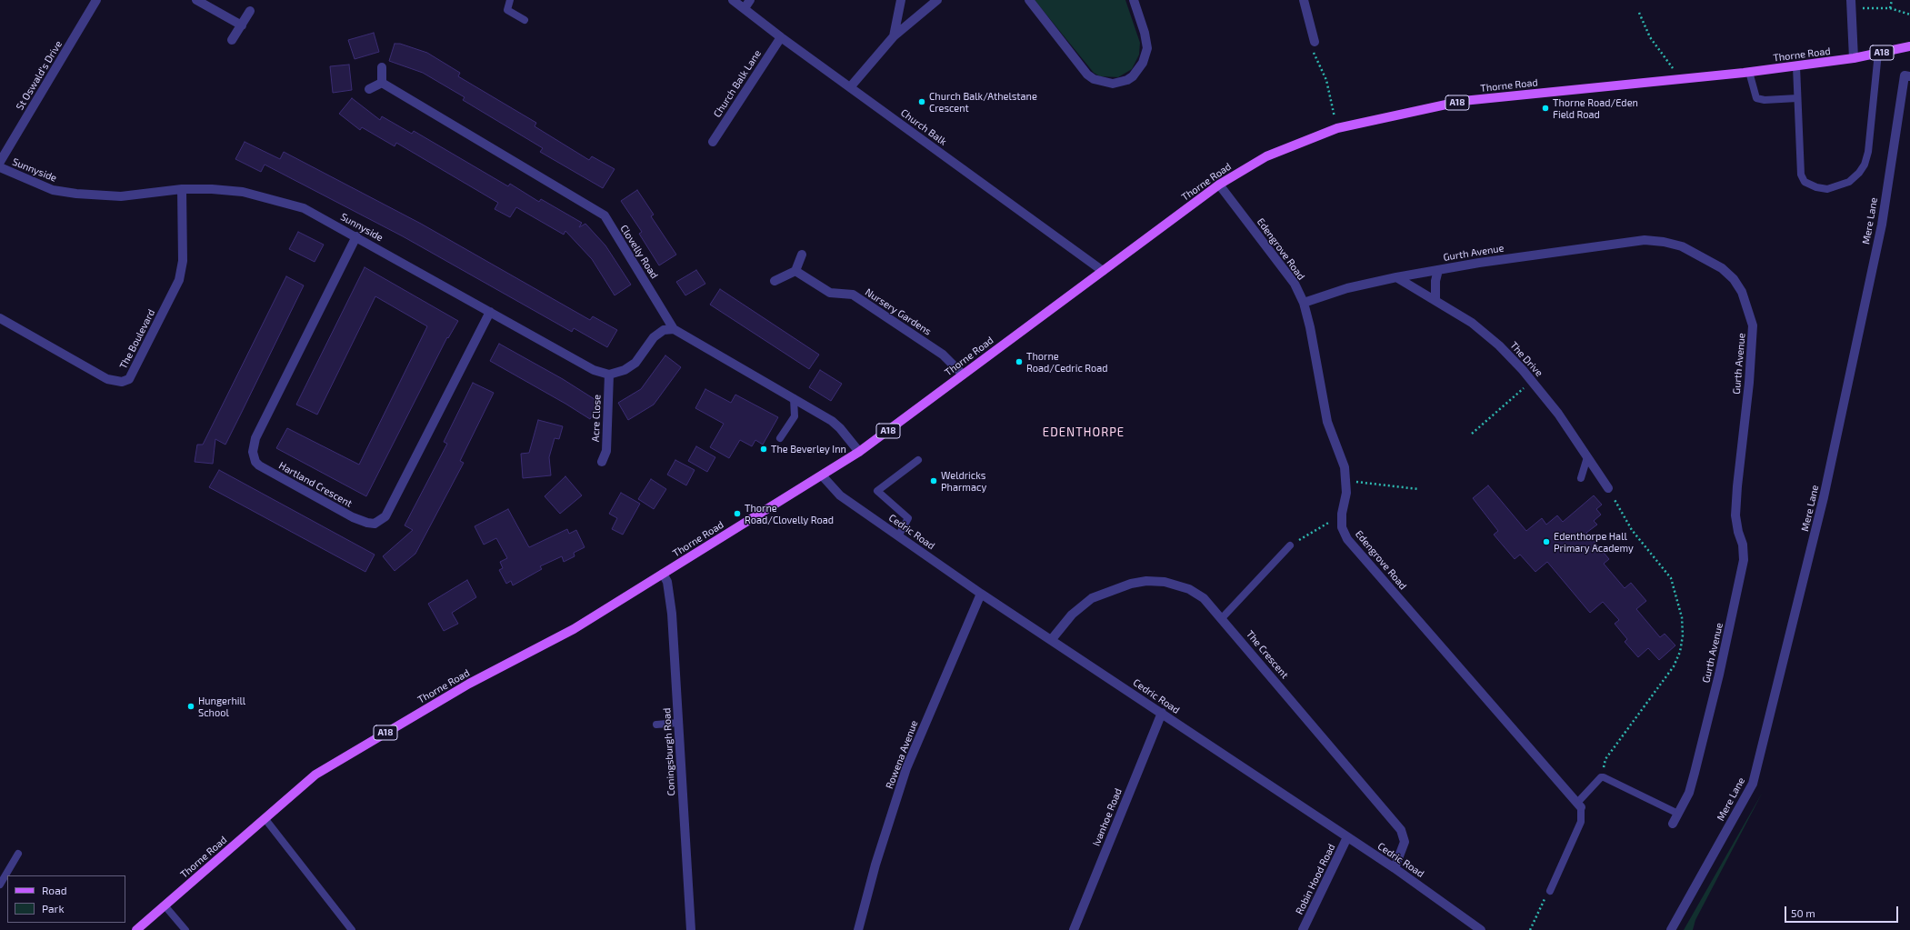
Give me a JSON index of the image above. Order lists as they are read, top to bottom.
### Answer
{
  "streets": {
    "main road": ["A18", "Thorne Road"],
    "street": [
      "St Oswald's Drive",
      "Church Balk Lane",
      "Church Balk",
      "Sunnyside",
      "Mere Lane",
      "Edengrove Road",
      "Clovelly Road",
      "Gurth Avenue",
      "Nursery Gardens",
      "The Boulevard",
      "The Drive",
      "Acre Close",
      "Hartland Crescent",
      "Cedric Road",
      "The Crescent",
      "Coningsburgh Road",
      "Rowena Avenue",
      "Ivanhoe Road",
      "Robin Hood Road"
    ]
  },
  "crossings": [
    ["Thorne Road", "Church Balk"],
    ["Thorne Road", "Edengrove Road"],
    ["Thorne Road", "Clovelly Road"],
    ["Thorne Road", "Nursery Gardens"],
    ["Thorne Road", "Cedric Road"],
    ["Thorne Road", "Coningsburgh Road"],
    ["Church Balk Lane", "Church Balk"],
    ["Sunnyside", "The Boulevard"],
    ["Sunnyside", "Acre Close"],
    ["Sunnyside", "Hartland Crescent"],
    ["Edengrove Road", "Gurth Avenue"],
    ["Gurth Avenue", "The Drive"],
    ["Cedric Road", "The Crescent"],
    ["Cedric Road", "Rowena Avenue"],
    ["Cedric Road", "Ivanhoe Road"],
    ["Cedric Road", "Robin Hood Road"]
  ],
  "districts": ["EDENTHORPE"],
  "places": [
    "Church Balk/Athelstane Crescent",
    "Thorne Road/Eden Field Road",
    "Thorne Road/Cedric Road",
    "The Beverley Inn",
    "Weldricks Pharmacy",
    "Thorne Road/Clovelly Road",
    "Edenthorpe Hall Primary Academy",
    "Hungerhill School"
  ],
  "legend": ["Road", "Park"],
  "scale_bar": "50 m"
}
